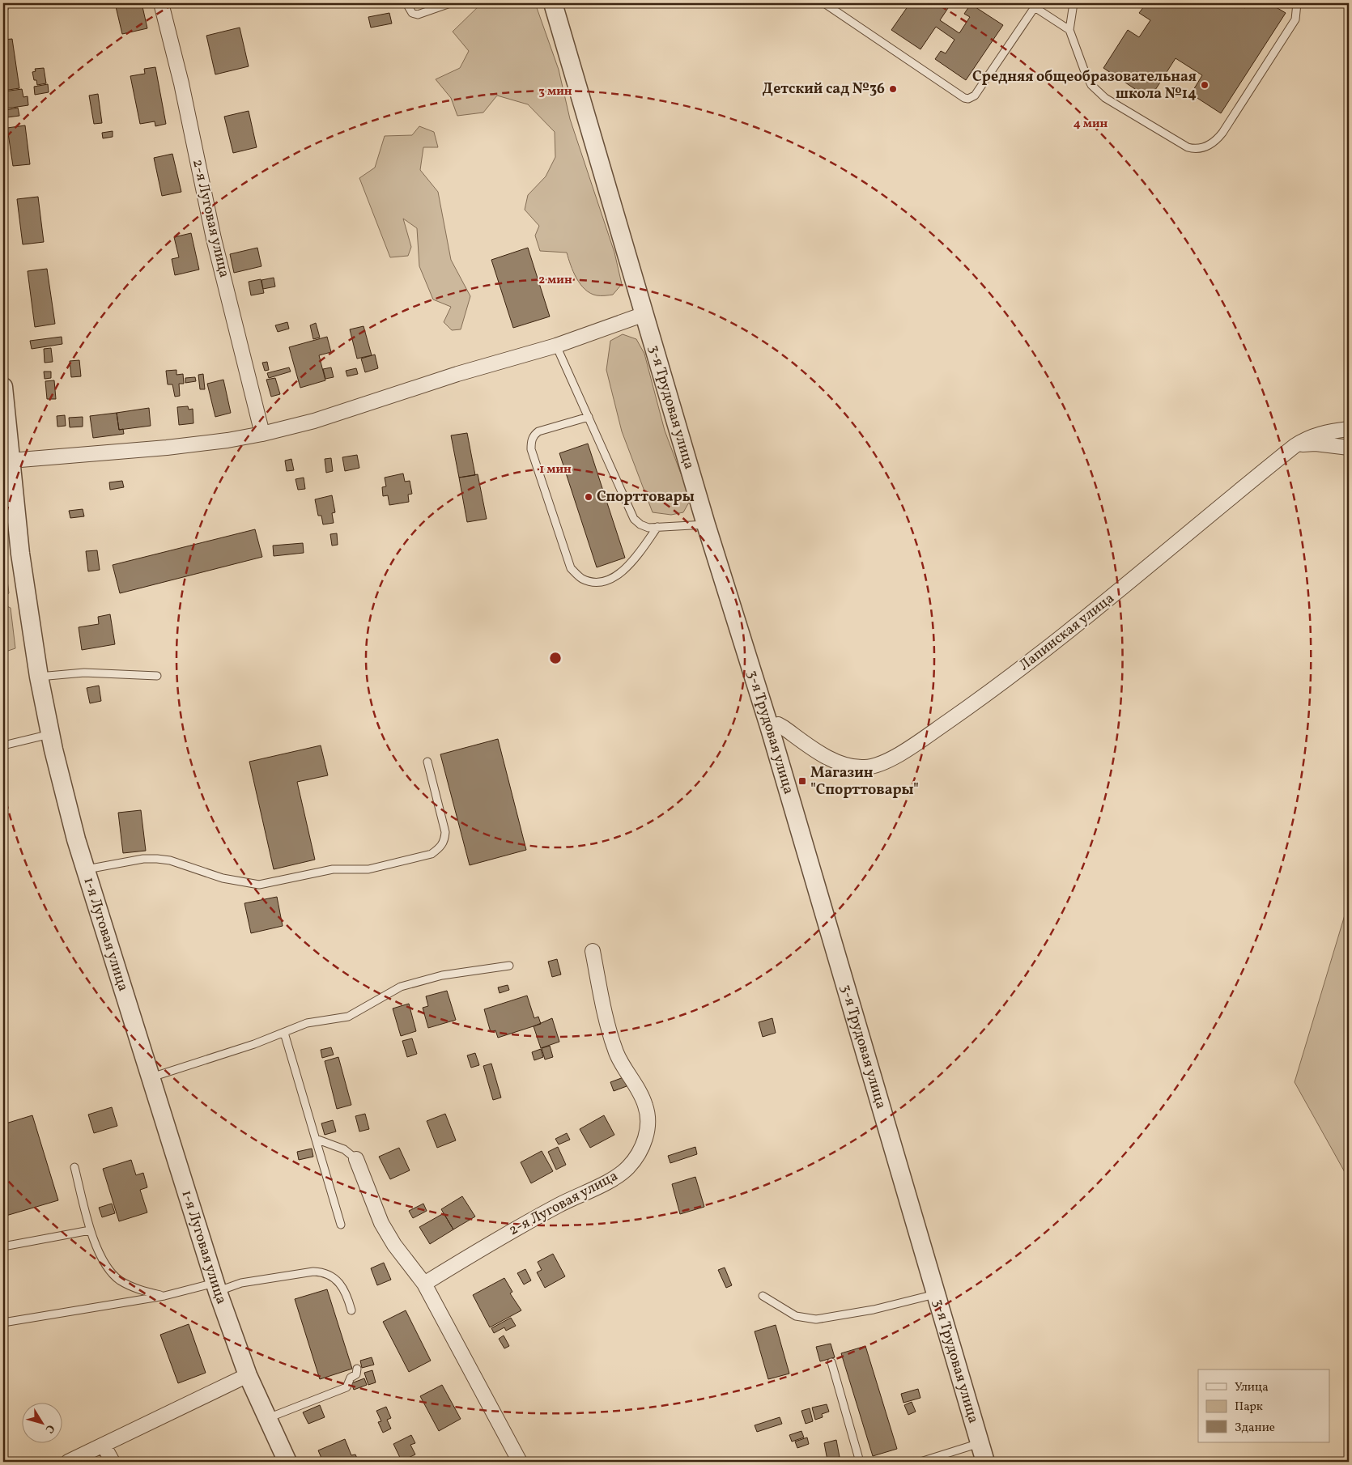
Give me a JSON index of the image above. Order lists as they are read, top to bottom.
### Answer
{
  "streets": {
    "street": [
      "2-я Луговая улица",
      "3-я Трудовая улица",
      "Лапинская улица",
      "1-я Луговая улица"
    ]
  },
  "crossings": [
    ["3-я Трудовая улица", "Лапинская улица"]
  ],
  "places": {
    "other": ["Средняя общеобразовательная школа №14", "Детский сад №36", "Спорттовары"],
    "transit": ["Магазин \"Спорттовары\""]
  },
  "legend": ["Улица", "Парк", "Здание"],
  "north": "bottom right",
  "rings": [
    "3 мин",
    "4 мин",
    "2 мин",
    "1 мин"
  ]
}
